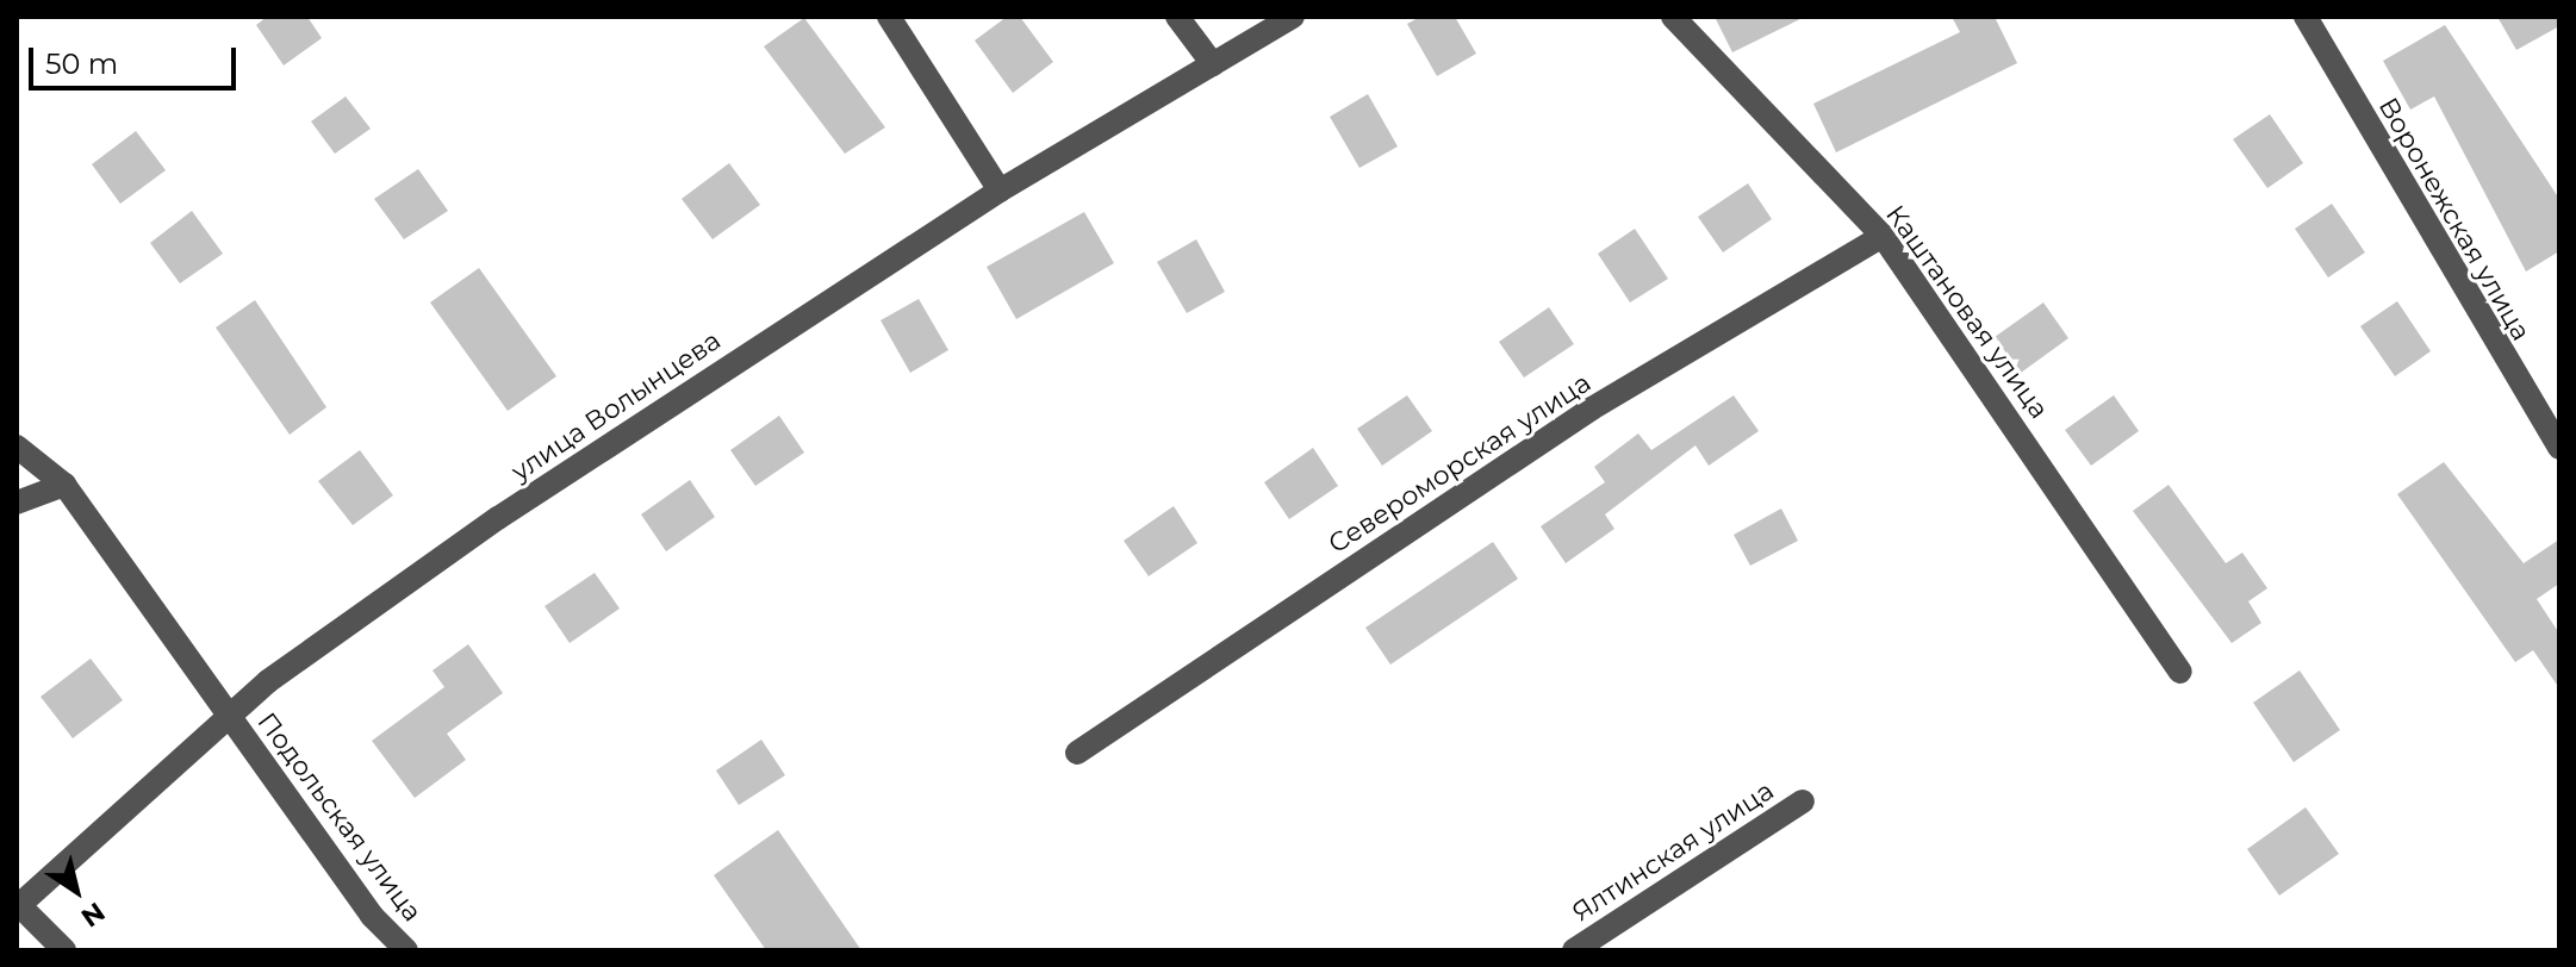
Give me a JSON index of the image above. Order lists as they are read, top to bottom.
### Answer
{
  "streets": {
    "street": [
      "Воронежская улица",
      "Каштановая улица",
      "улица Волынцева",
      "Североморская улица",
      "Подольская улица",
      "Ялтинская улица"
    ]
  },
  "crossings": [
    ["Каштановая улица", "Североморская улица"],
    ["улица Волынцева", "Подольская улица"]
  ],
  "scale_bar": "50 m",
  "north": "bottom right"
}
